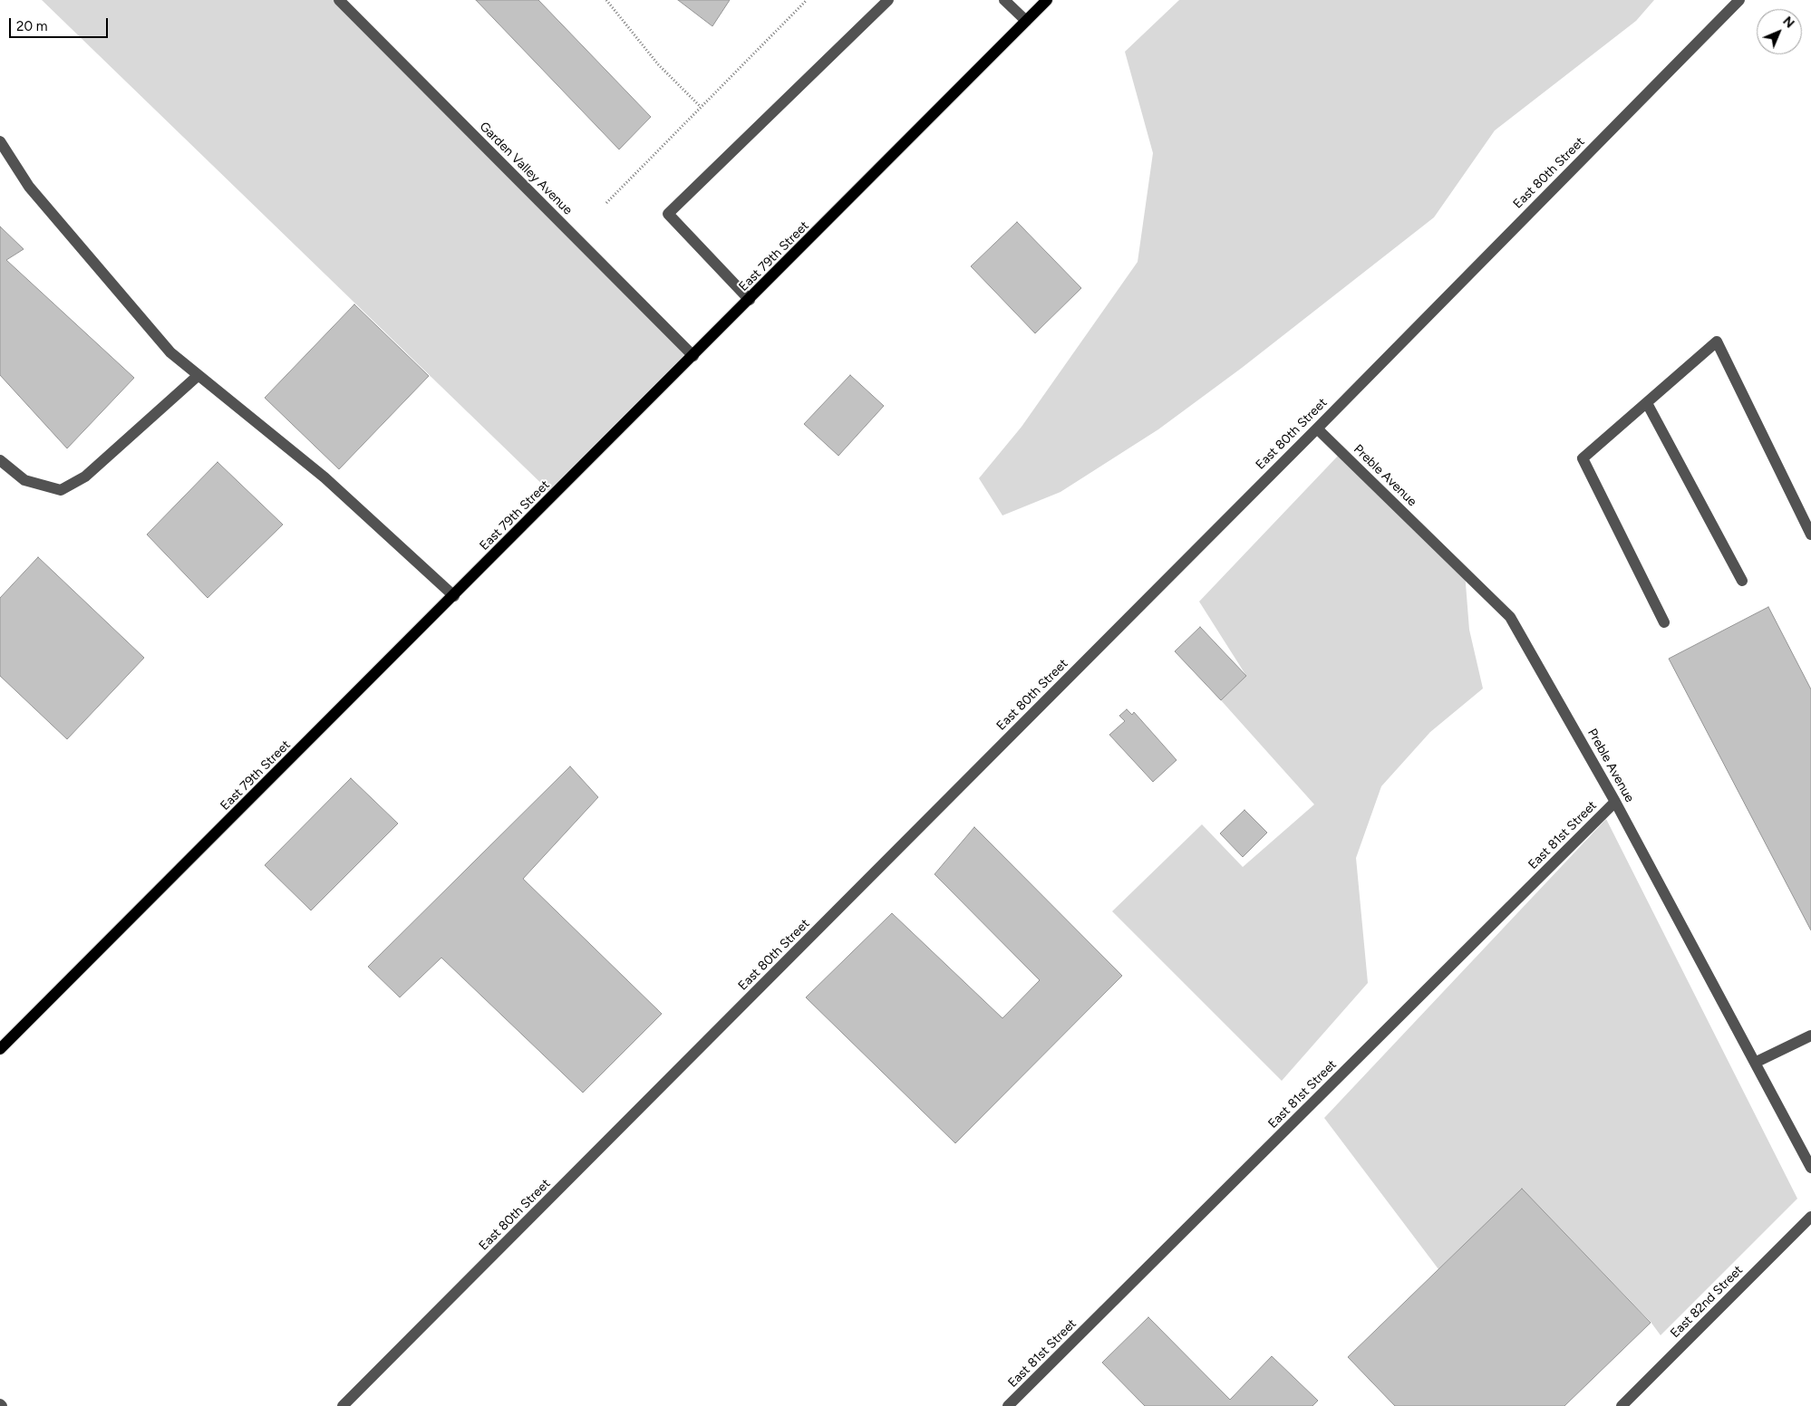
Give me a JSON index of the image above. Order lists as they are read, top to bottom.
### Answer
{
  "streets": {
    "main road": ["East 79th Street"],
    "street": [
      "Garden Valley Avenue",
      "East 80th Street",
      "Preble Avenue",
      "East 81st Street",
      "East 82nd Street"
    ]
  },
  "crossings": [
    ["Garden Valley Avenue", "East 79th Street"],
    ["East 80th Street", "Preble Avenue"],
    ["Preble Avenue", "East 81st Street"]
  ],
  "scale_bar": "20 m",
  "north": "top right"
}
